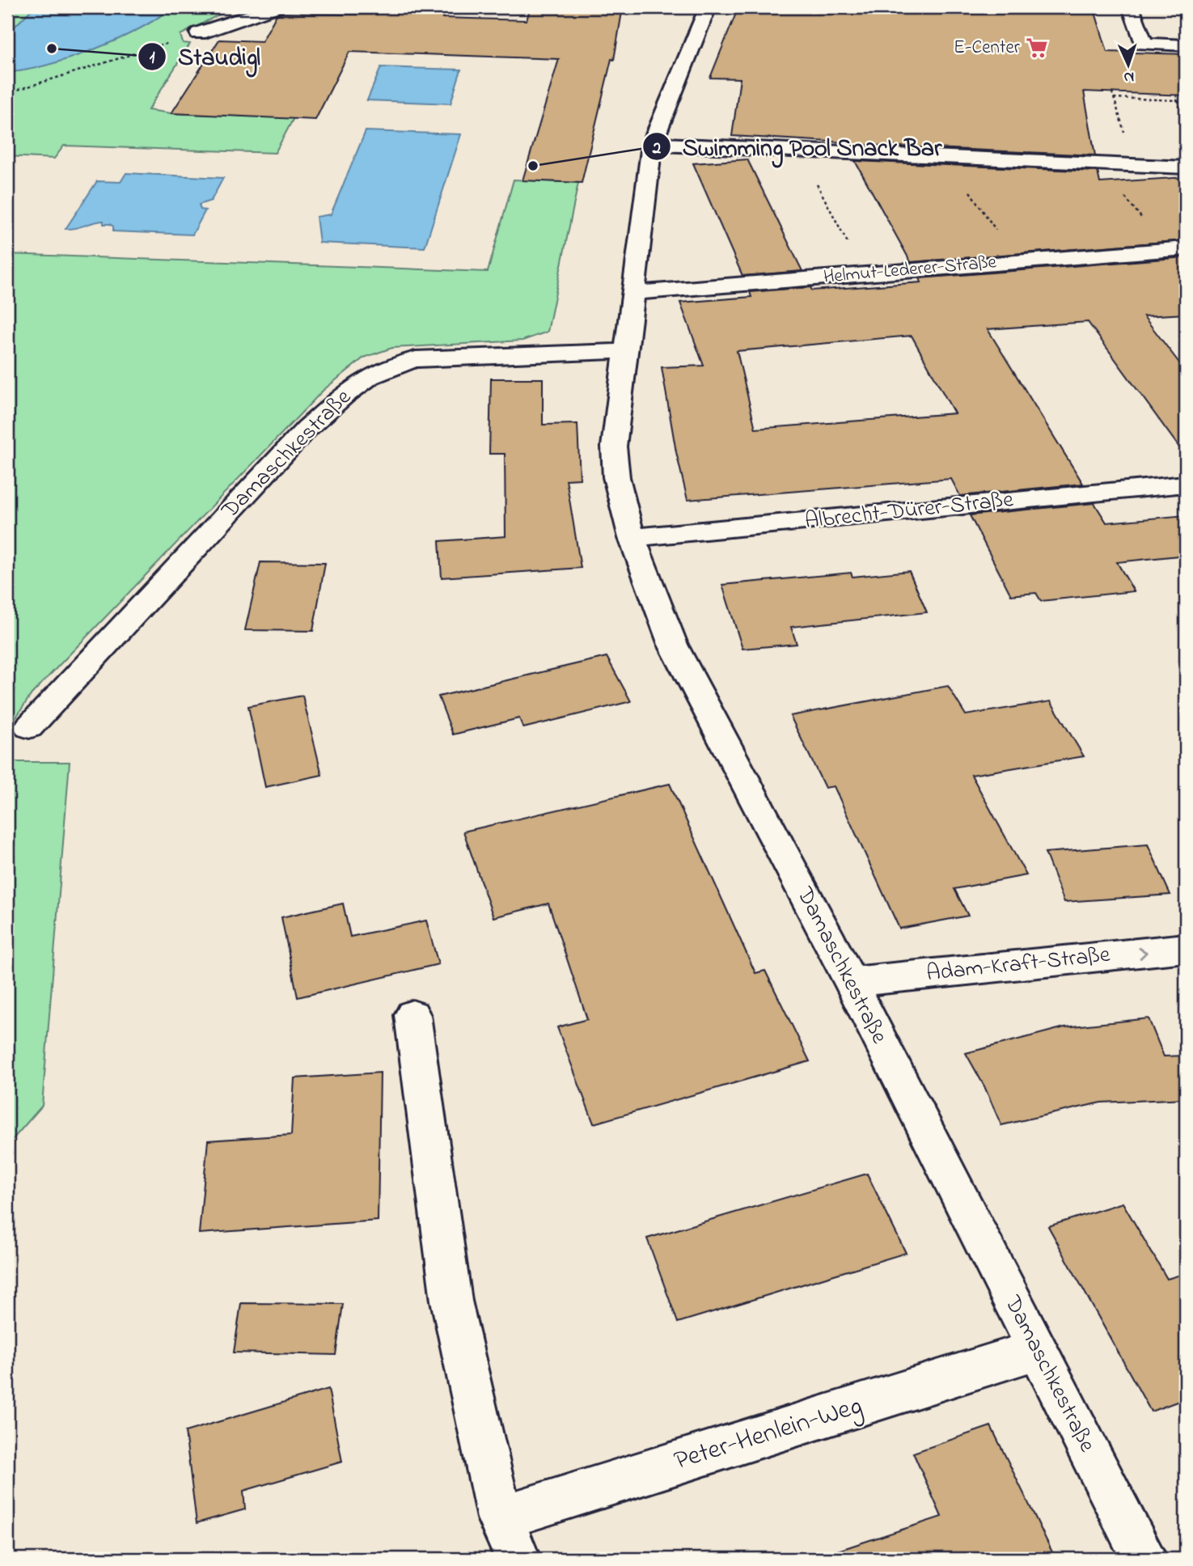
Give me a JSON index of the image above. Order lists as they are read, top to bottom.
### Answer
{
  "streets": {
    "street": [
      "Helmut-Lederer-Straße",
      "Damaschkestraße",
      "Albrecht-Dürer-Straße",
      "Adam-Kraft-Straße",
      "Peter-Henlein-Weg"
    ]
  },
  "crossings": [
    ["Helmut-Lederer-Straße", "Damaschkestraße"],
    ["Damaschkestraße", "Albrecht-Dürer-Straße"],
    ["Damaschkestraße", "Adam-Kraft-Straße"],
    ["Damaschkestraße", "Peter-Henlein-Weg"]
  ],
  "one_way": ["Adam-Kraft-Straße"],
  "places": {
    "supermarket": ["E-Center"],
    "other": ["Staudigl", "Swimming Pool Snack Bar"]
  },
  "north": "bottom"
}
